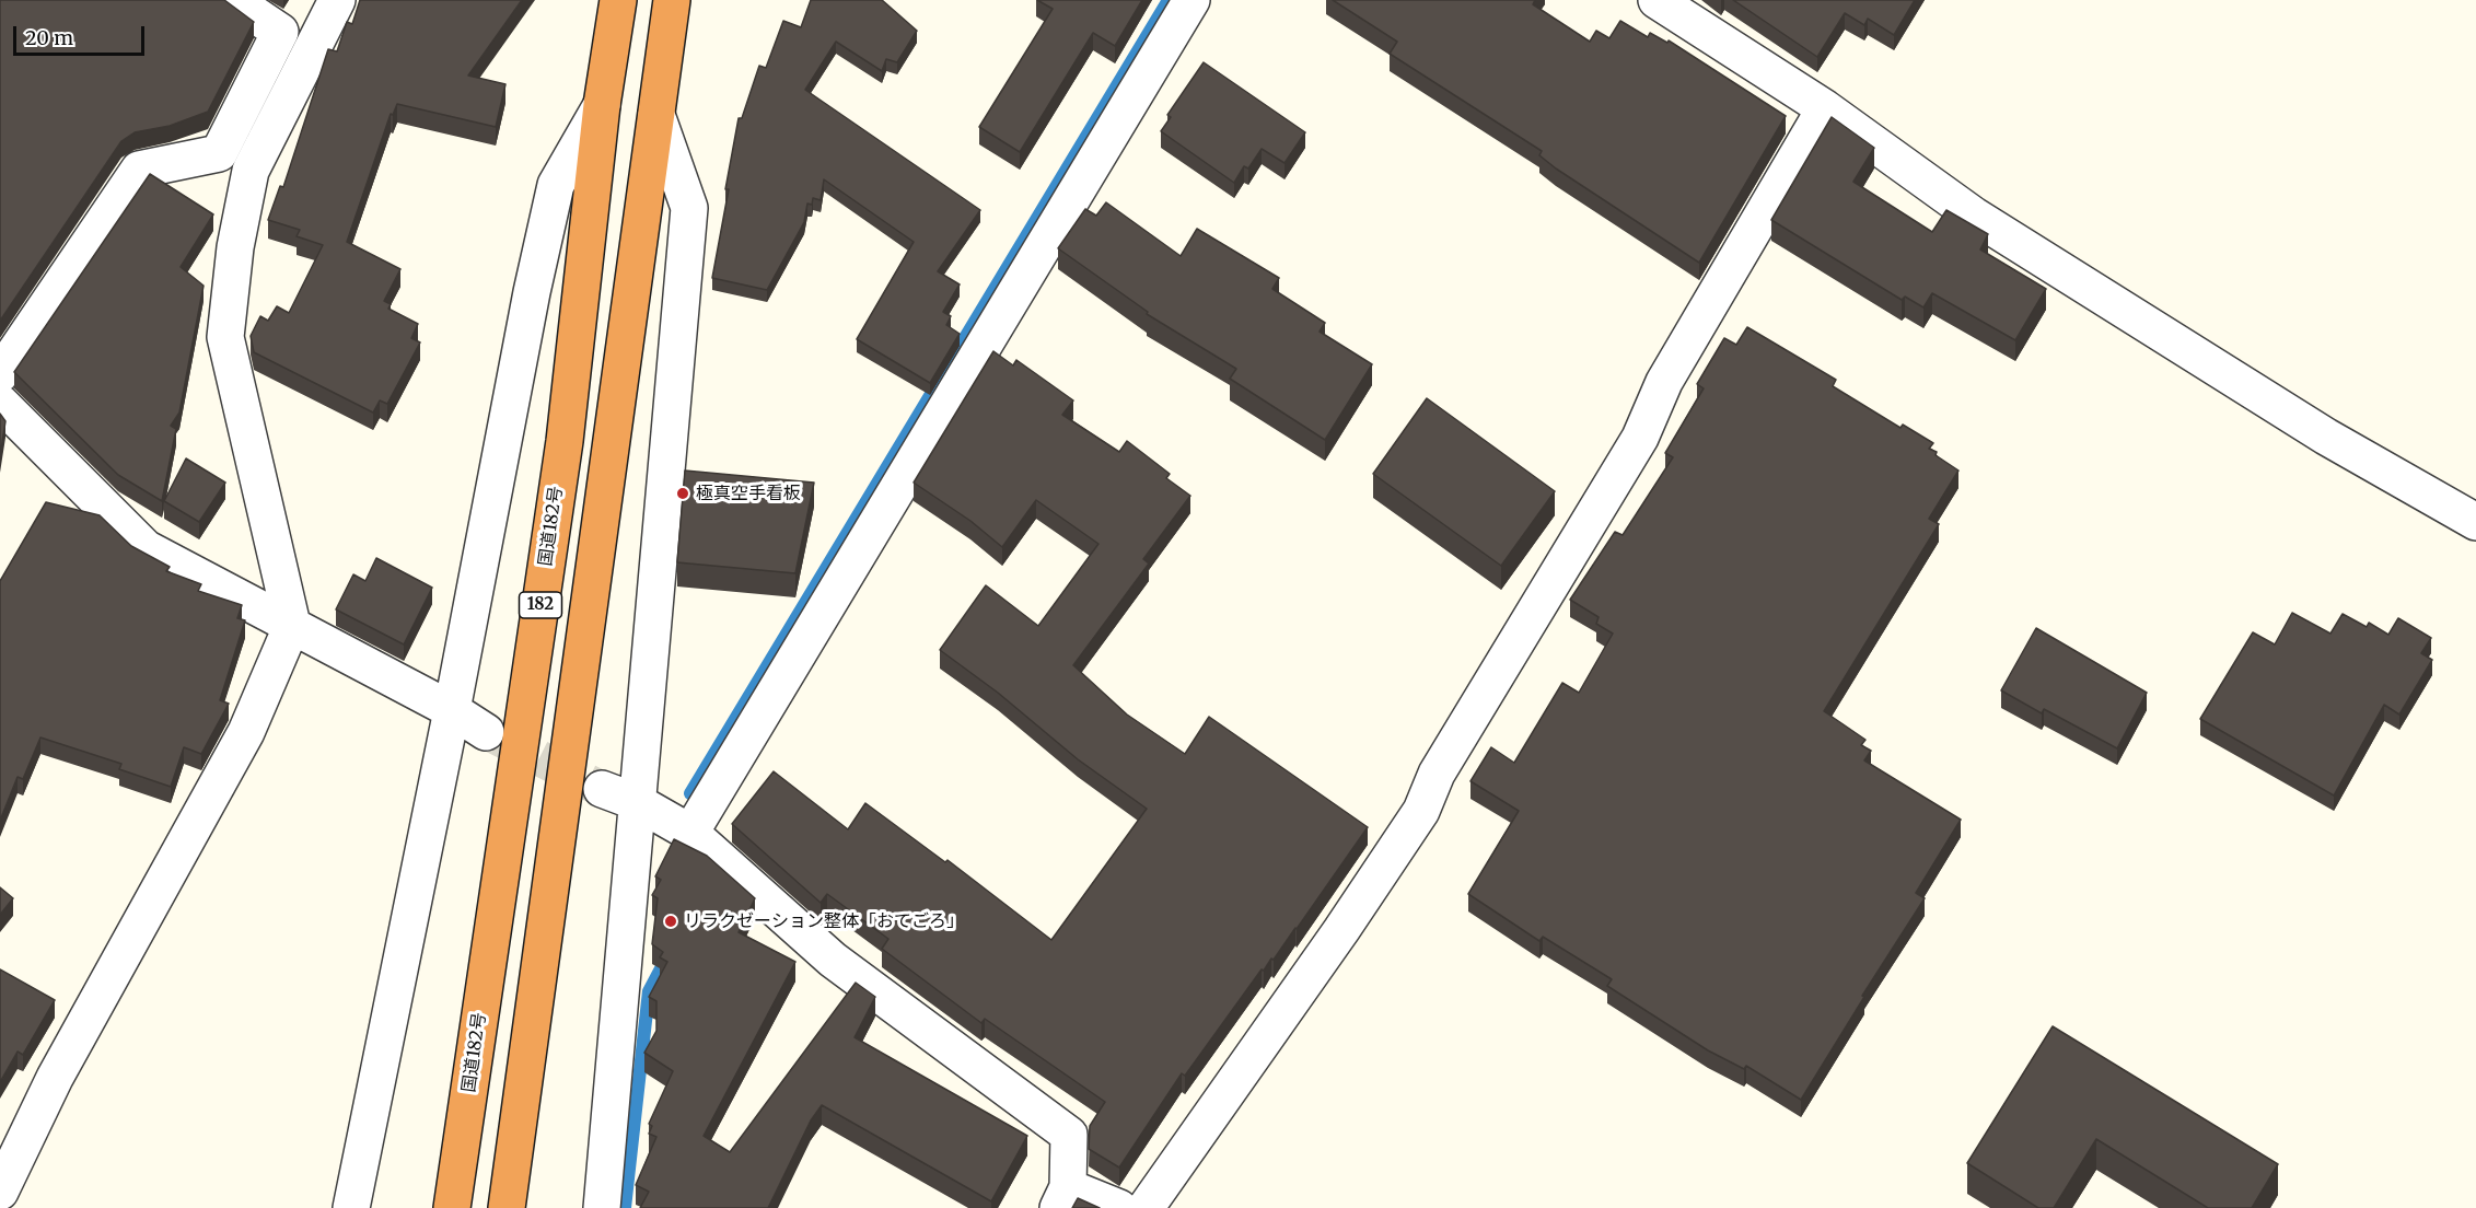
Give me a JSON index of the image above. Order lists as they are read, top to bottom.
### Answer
{
  "streets": {
    "highway": ["国道182号", "182"]
  },
  "places": ["極真空手看板", "リラクゼーション整体「おてごろ」"],
  "scale_bar": "20 m"
}
